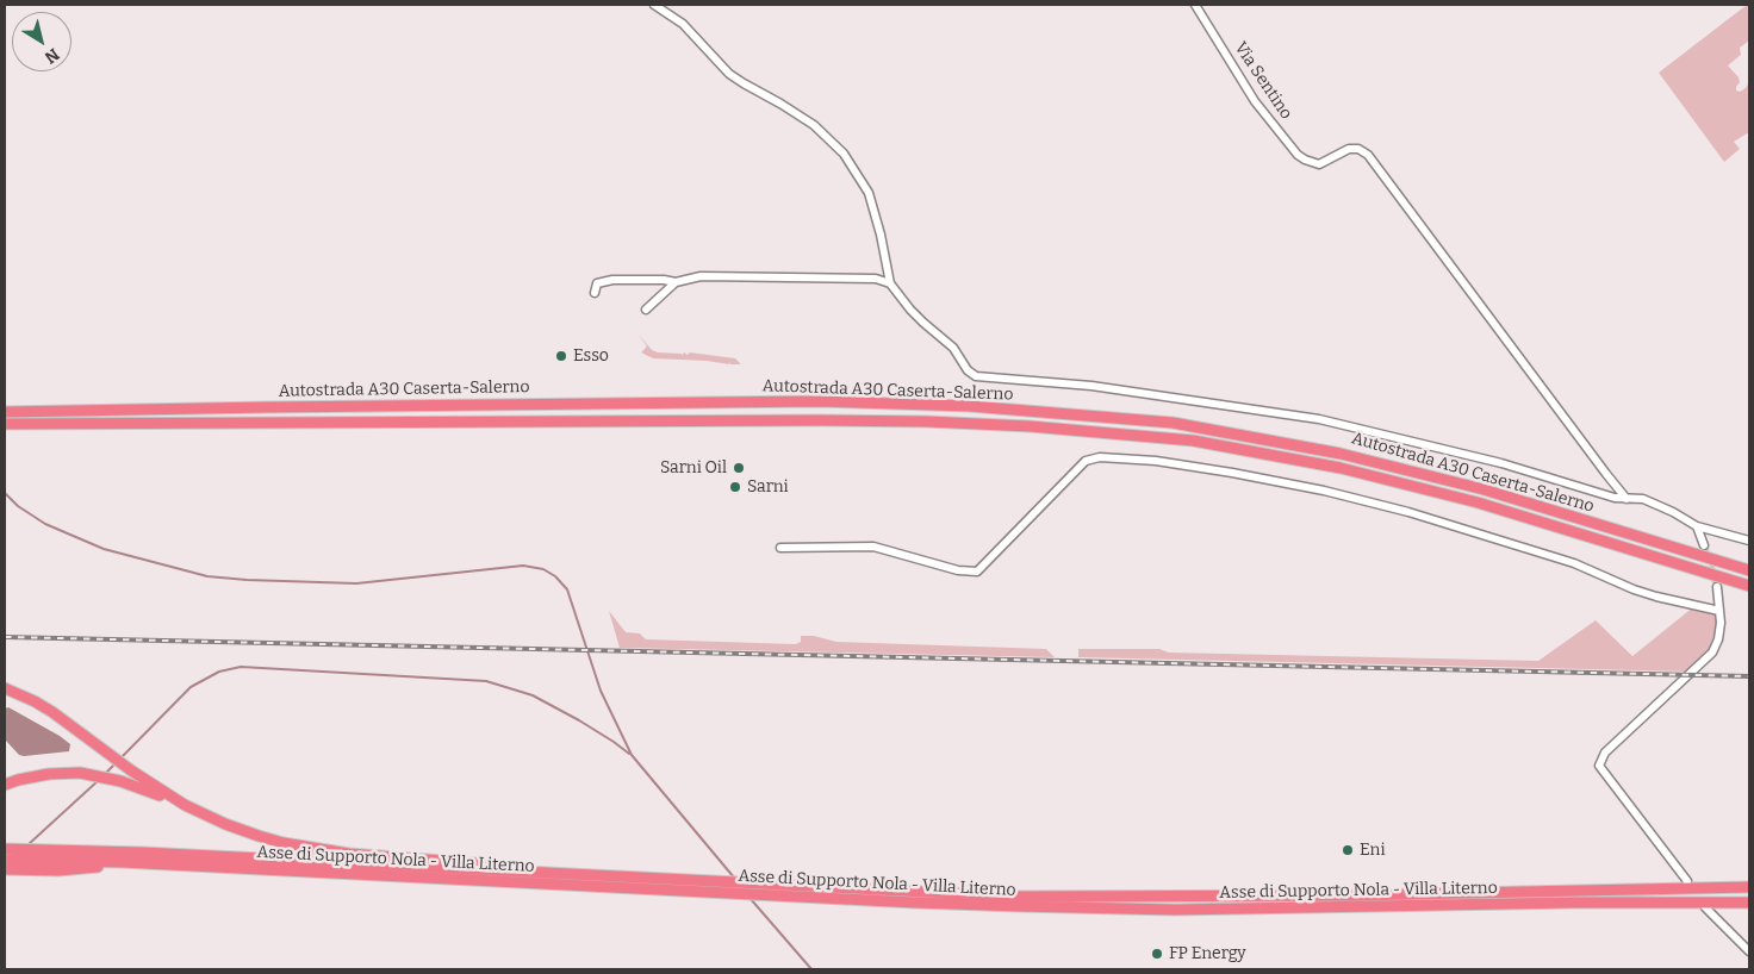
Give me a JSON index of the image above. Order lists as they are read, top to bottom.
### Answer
{
  "streets": {
    "highway": ["Autostrada A30 Caserta-Salerno", "Asse di Supporto Nola - Villa Literno"],
    "street": ["Via Sentino"]
  },
  "places": [
    "Esso",
    "Sarni Oil",
    "Sarni",
    "Eni",
    "FP Energy"
  ],
  "north": "bottom right"
}
